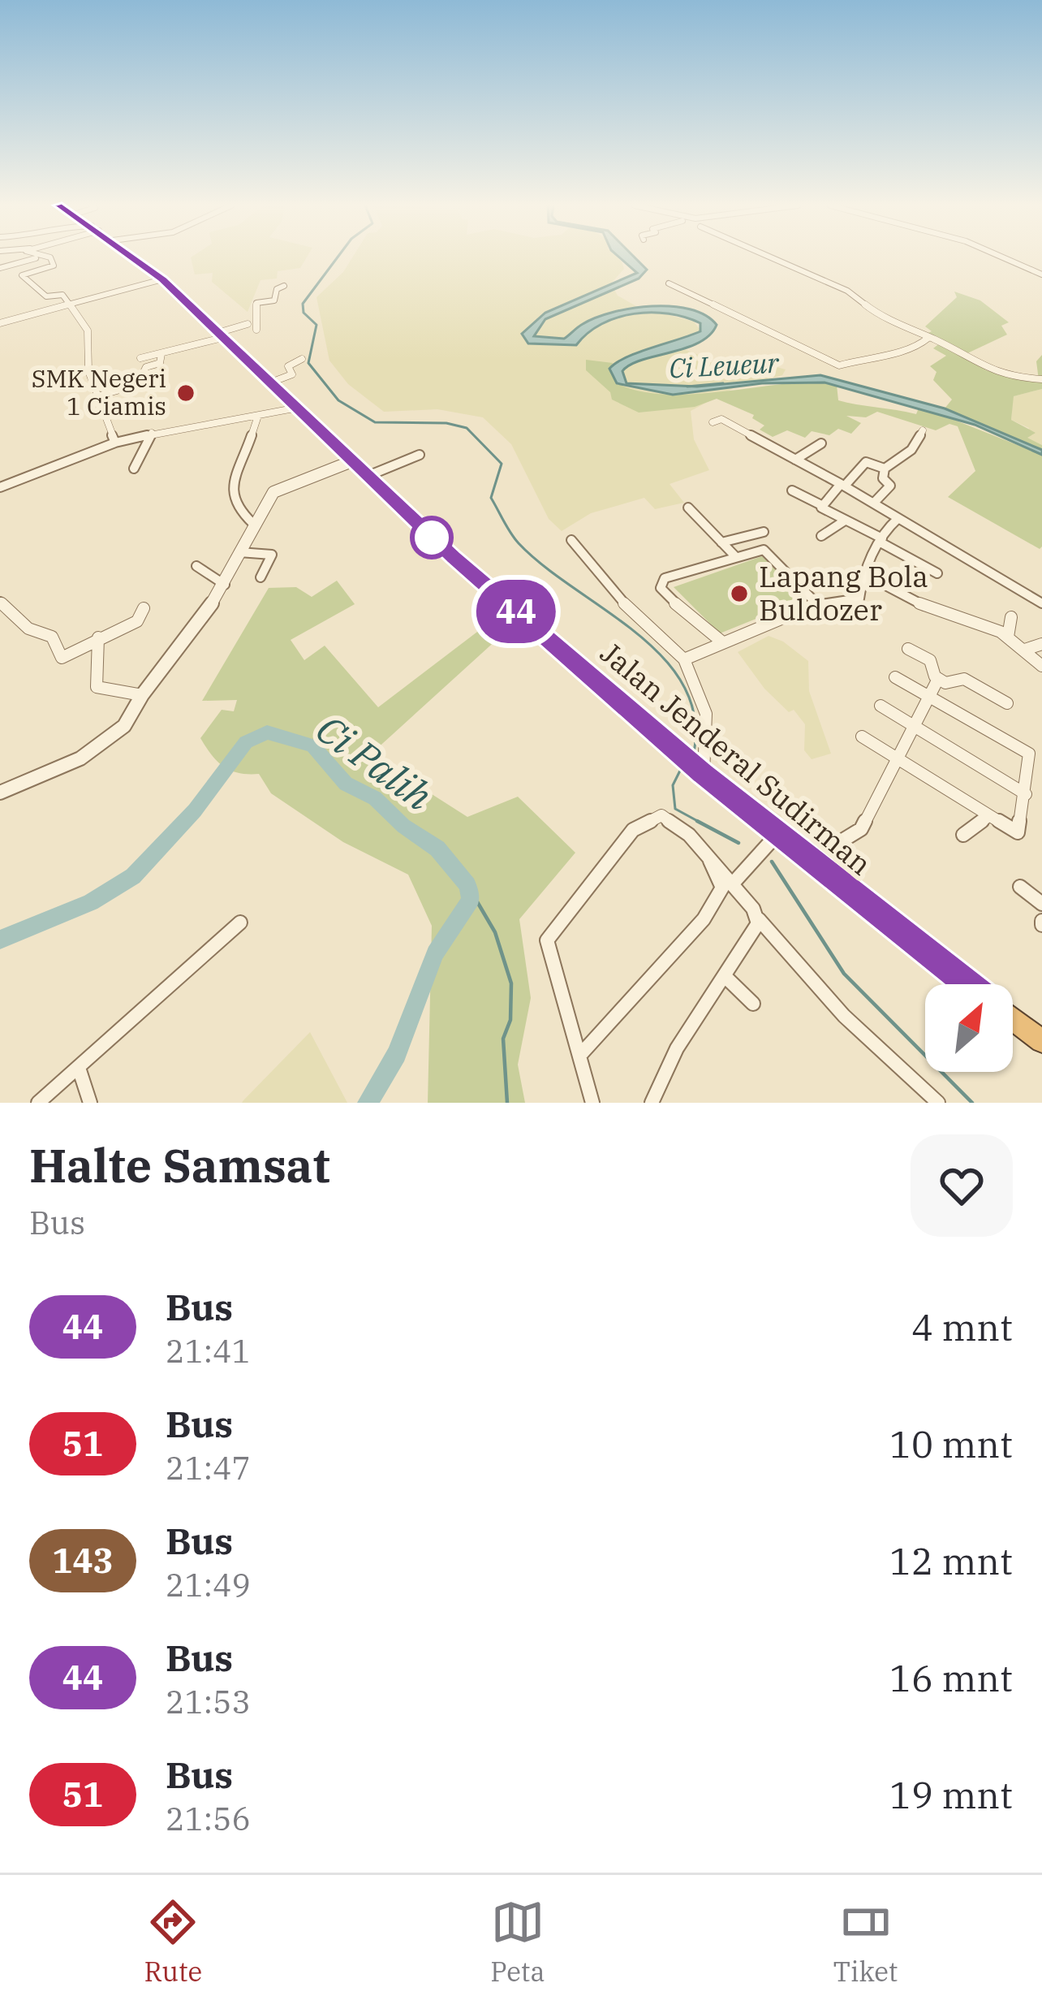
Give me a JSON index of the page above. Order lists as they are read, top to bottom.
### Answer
{
  "streets": {
    "highway": ["Jalan Jenderal Sudirman"]
  },
  "water": ["Ci Leueur", "Ci Palih"],
  "places": ["SMK Negeri 1 Ciamis", "Lapang Bola Buldozer"],
  "lines": ["bus line 44"],
  "north": "top right",
  "page": {
    "on_map": "44",
    "heading": ["Halte Samsat", "Bus"],
    "list": [
      {
        "mark": "44",
        "name": "Bus",
        "note": "21:41",
        "value": "4 mnt"
      },
      {
        "mark": "51",
        "name": "Bus",
        "note": "21:47",
        "value": "10 mnt"
      },
      {
        "mark": "143",
        "name": "Bus",
        "note": "21:49",
        "value": "12 mnt"
      },
      {
        "mark": "44",
        "name": "Bus",
        "note": "21:53",
        "value": "16 mnt"
      },
      {
        "mark": "51",
        "name": "Bus",
        "note": "21:56",
        "value": "19 mnt"
      }
    ],
    "tabs": ["Rute", "Peta", "Tiket"]
  }
}
